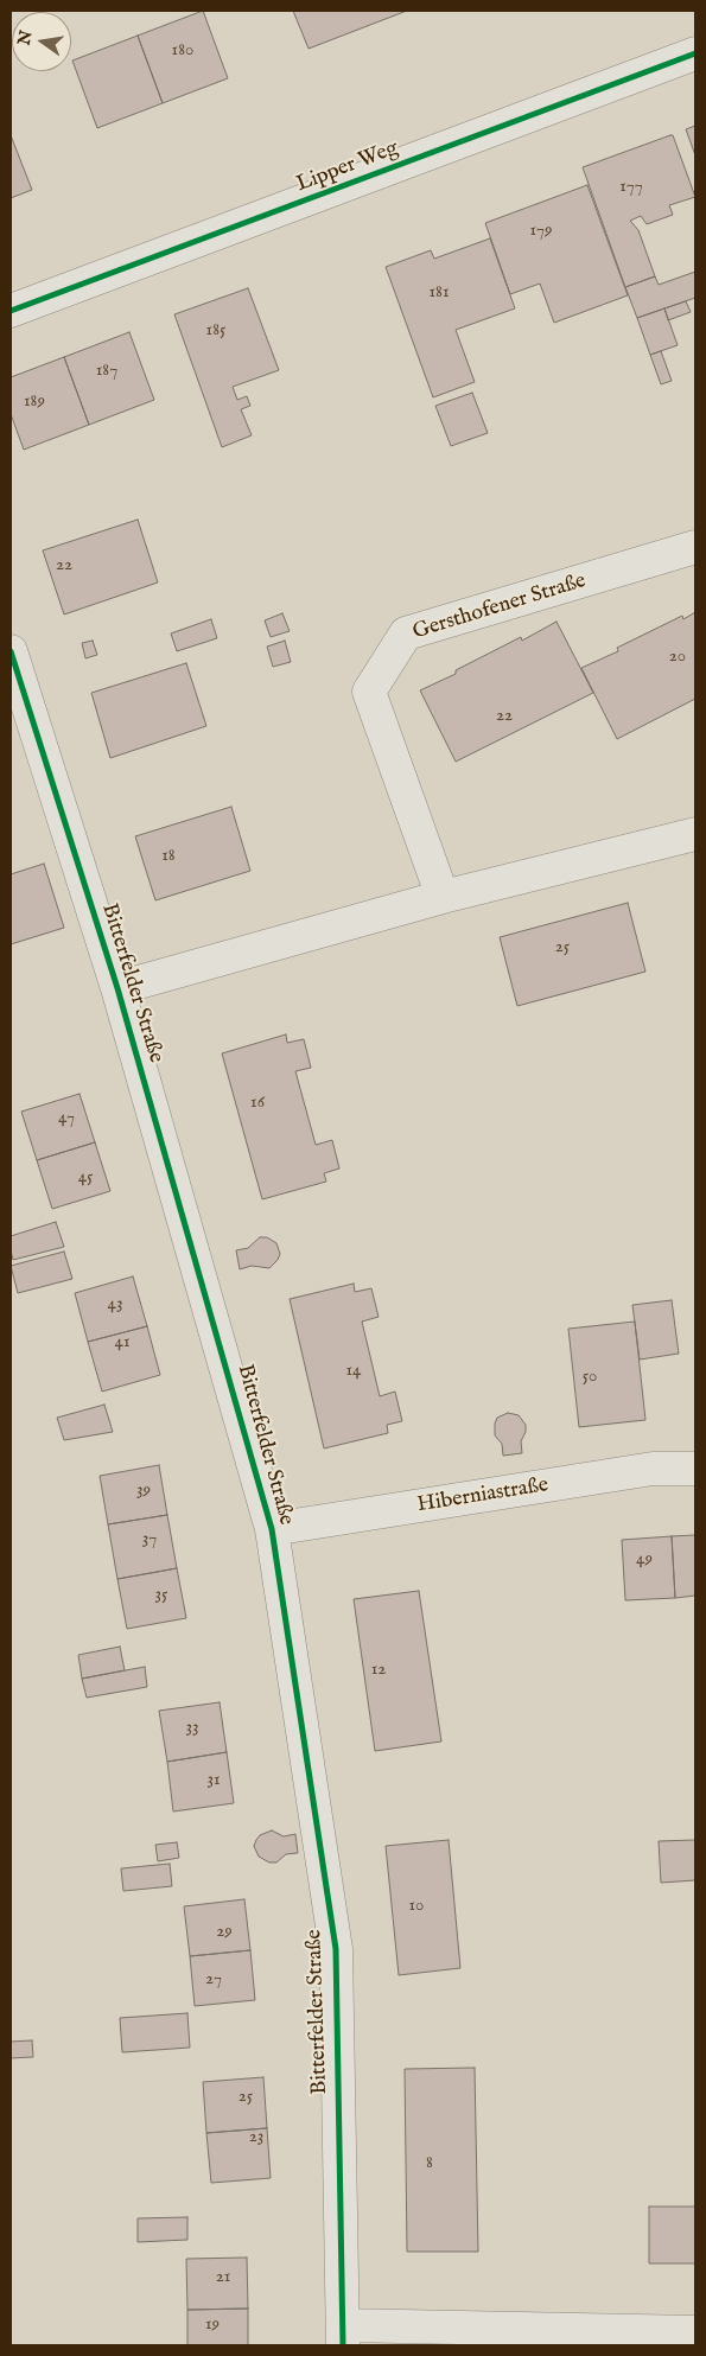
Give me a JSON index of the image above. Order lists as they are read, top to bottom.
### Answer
{
  "streets": {
    "street": [
      "Lipper Weg",
      "Gersthofener Straße",
      "Bitterfelder Straße",
      "Hiberniastraße"
    ]
  },
  "crossings": [
    ["Bitterfelder Straße", "Hiberniastraße"]
  ],
  "house_numbers": [
    "180",
    "177",
    "179",
    "181",
    "185",
    "187",
    "189",
    "22",
    "20",
    "22",
    "18",
    "25",
    "16",
    "47",
    "45",
    "43",
    "41",
    "14",
    "50",
    "39",
    "37",
    "49",
    "35",
    "12",
    "33",
    "31",
    "10",
    "29",
    "27",
    "25",
    "23",
    "8",
    "21",
    "19"
  ],
  "north": "left"
}
